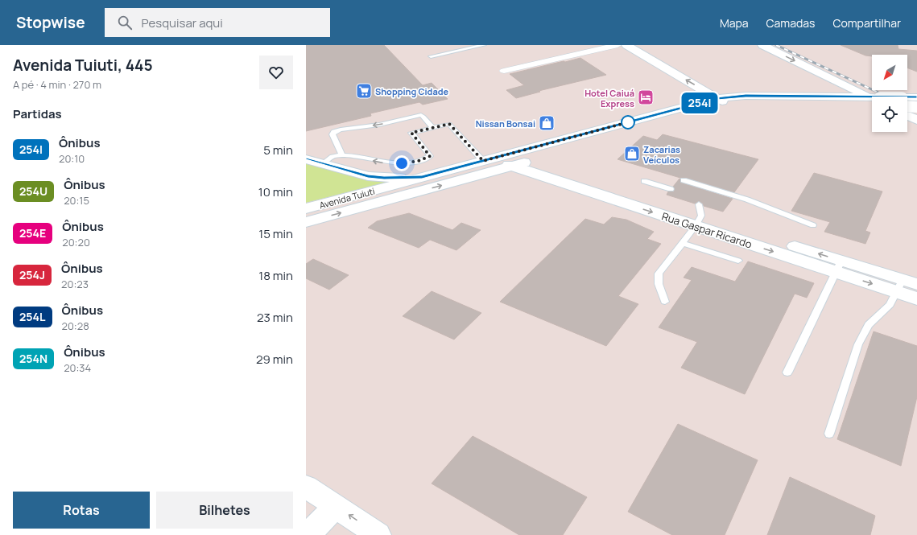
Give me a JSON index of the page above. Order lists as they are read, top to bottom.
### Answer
{
  "streets": {
    "main road": ["Avenida Tuiuti", "Rua Gaspar Ricardo"]
  },
  "crossings": [
    ["Avenida Tuiuti", "Rua Gaspar Ricardo"]
  ],
  "places": {
    "supermarket": ["Shopping Cidade"],
    "hotel": ["Hotel Caiuá Express"],
    "shop": ["Nissan Bonsai", "Zacarias Veículos"]
  },
  "lines": ["bus line 254I"],
  "north": "bottom left",
  "page": {
    "header": "Stopwise",
    "search": "Pesquisar aqui",
    "nav": ["Mapa", "Camadas", "Compartilhar"],
    "heading": [
      ["Avenida Tuiuti, 445", "A pé · 4 min · 270 m"],
      "Partidas"
    ],
    "on_map": "254I",
    "list": [
      {
        "mark": "254I",
        "name": "Ônibus",
        "note": "20:10",
        "value": "5 min"
      },
      {
        "mark": "254U",
        "name": "Ônibus",
        "note": "20:15",
        "value": "10 min"
      },
      {
        "mark": "254E",
        "name": "Ônibus",
        "note": "20:20",
        "value": "15 min"
      },
      {
        "mark": "254J",
        "name": "Ônibus",
        "note": "20:23",
        "value": "18 min"
      },
      {
        "mark": "254L",
        "name": "Ônibus",
        "note": "20:28",
        "value": "23 min"
      },
      {
        "mark": "254N",
        "name": "Ônibus",
        "note": "20:34",
        "value": "29 min"
      }
    ],
    "buttons": ["Rotas", "Bilhetes"]
  }
}
